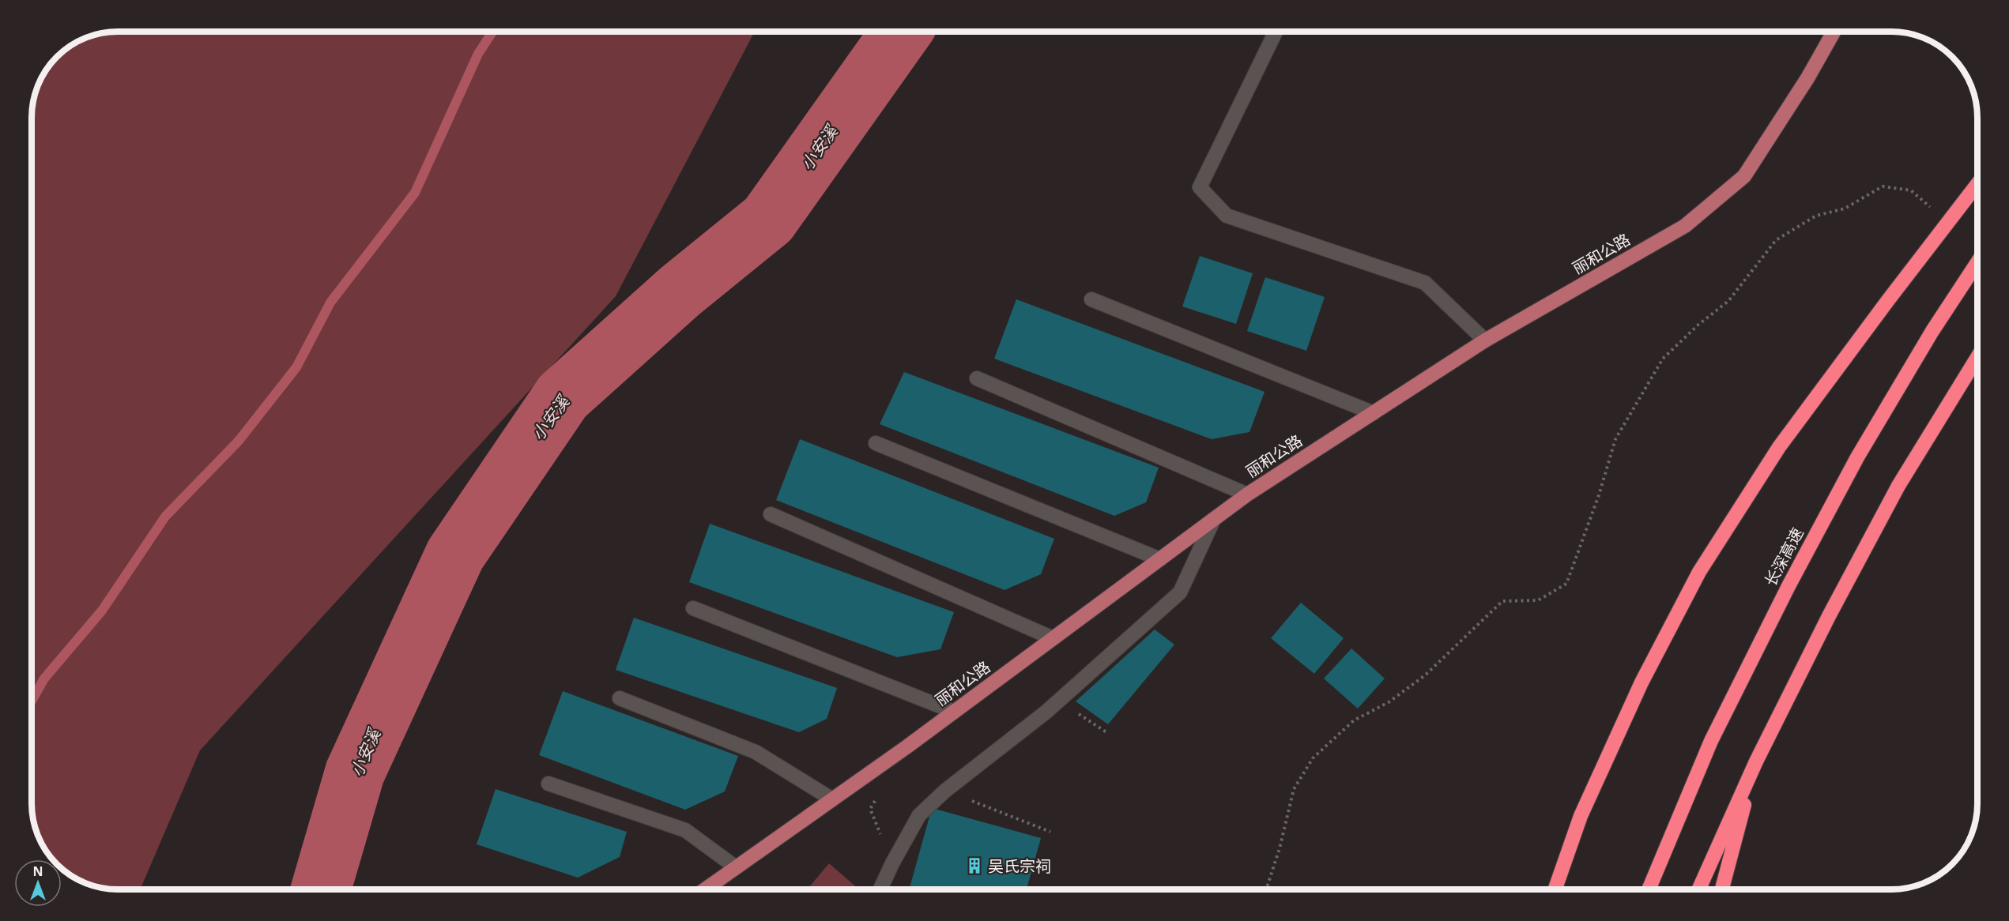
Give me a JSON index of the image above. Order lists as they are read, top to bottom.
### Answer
{
  "streets": {
    "highway": ["长深高速"],
    "main road": ["丽和公路"]
  },
  "water": ["小安溪"],
  "places": {
    "building": ["吴氏宗祠"]
  },
  "north": "top"
}
